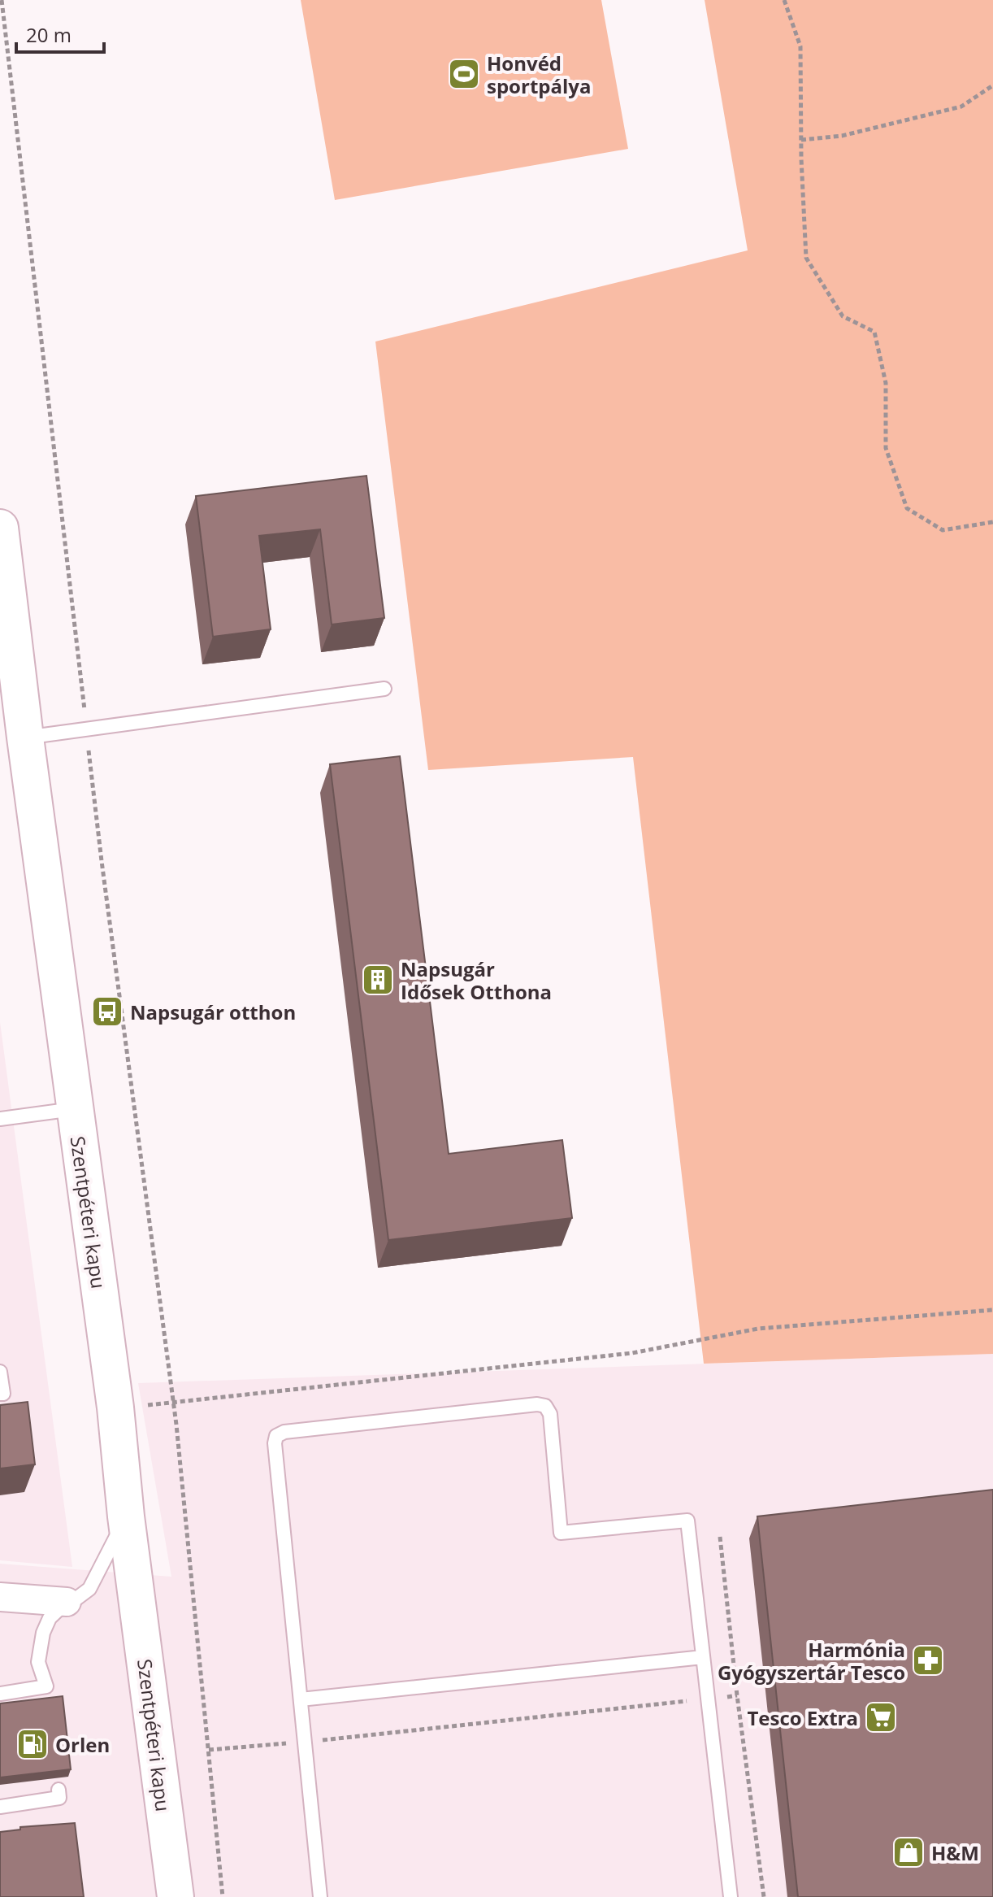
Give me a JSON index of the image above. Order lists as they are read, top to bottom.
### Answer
{
  "streets": {
    "main road": ["Szentpéteri kapu"]
  },
  "places": {
    "sports": ["Honvéd sportpálya"],
    "building": ["Napsugár Idősek Otthona"],
    "bus stop": ["Napsugár otthon"],
    "pharmacy": ["Harmónia Gyógyszertár Tesco"],
    "supermarket": ["Tesco Extra"],
    "fuel station": ["Orlen"],
    "shop": ["H&M"]
  },
  "scale_bar": "20 m"
}
